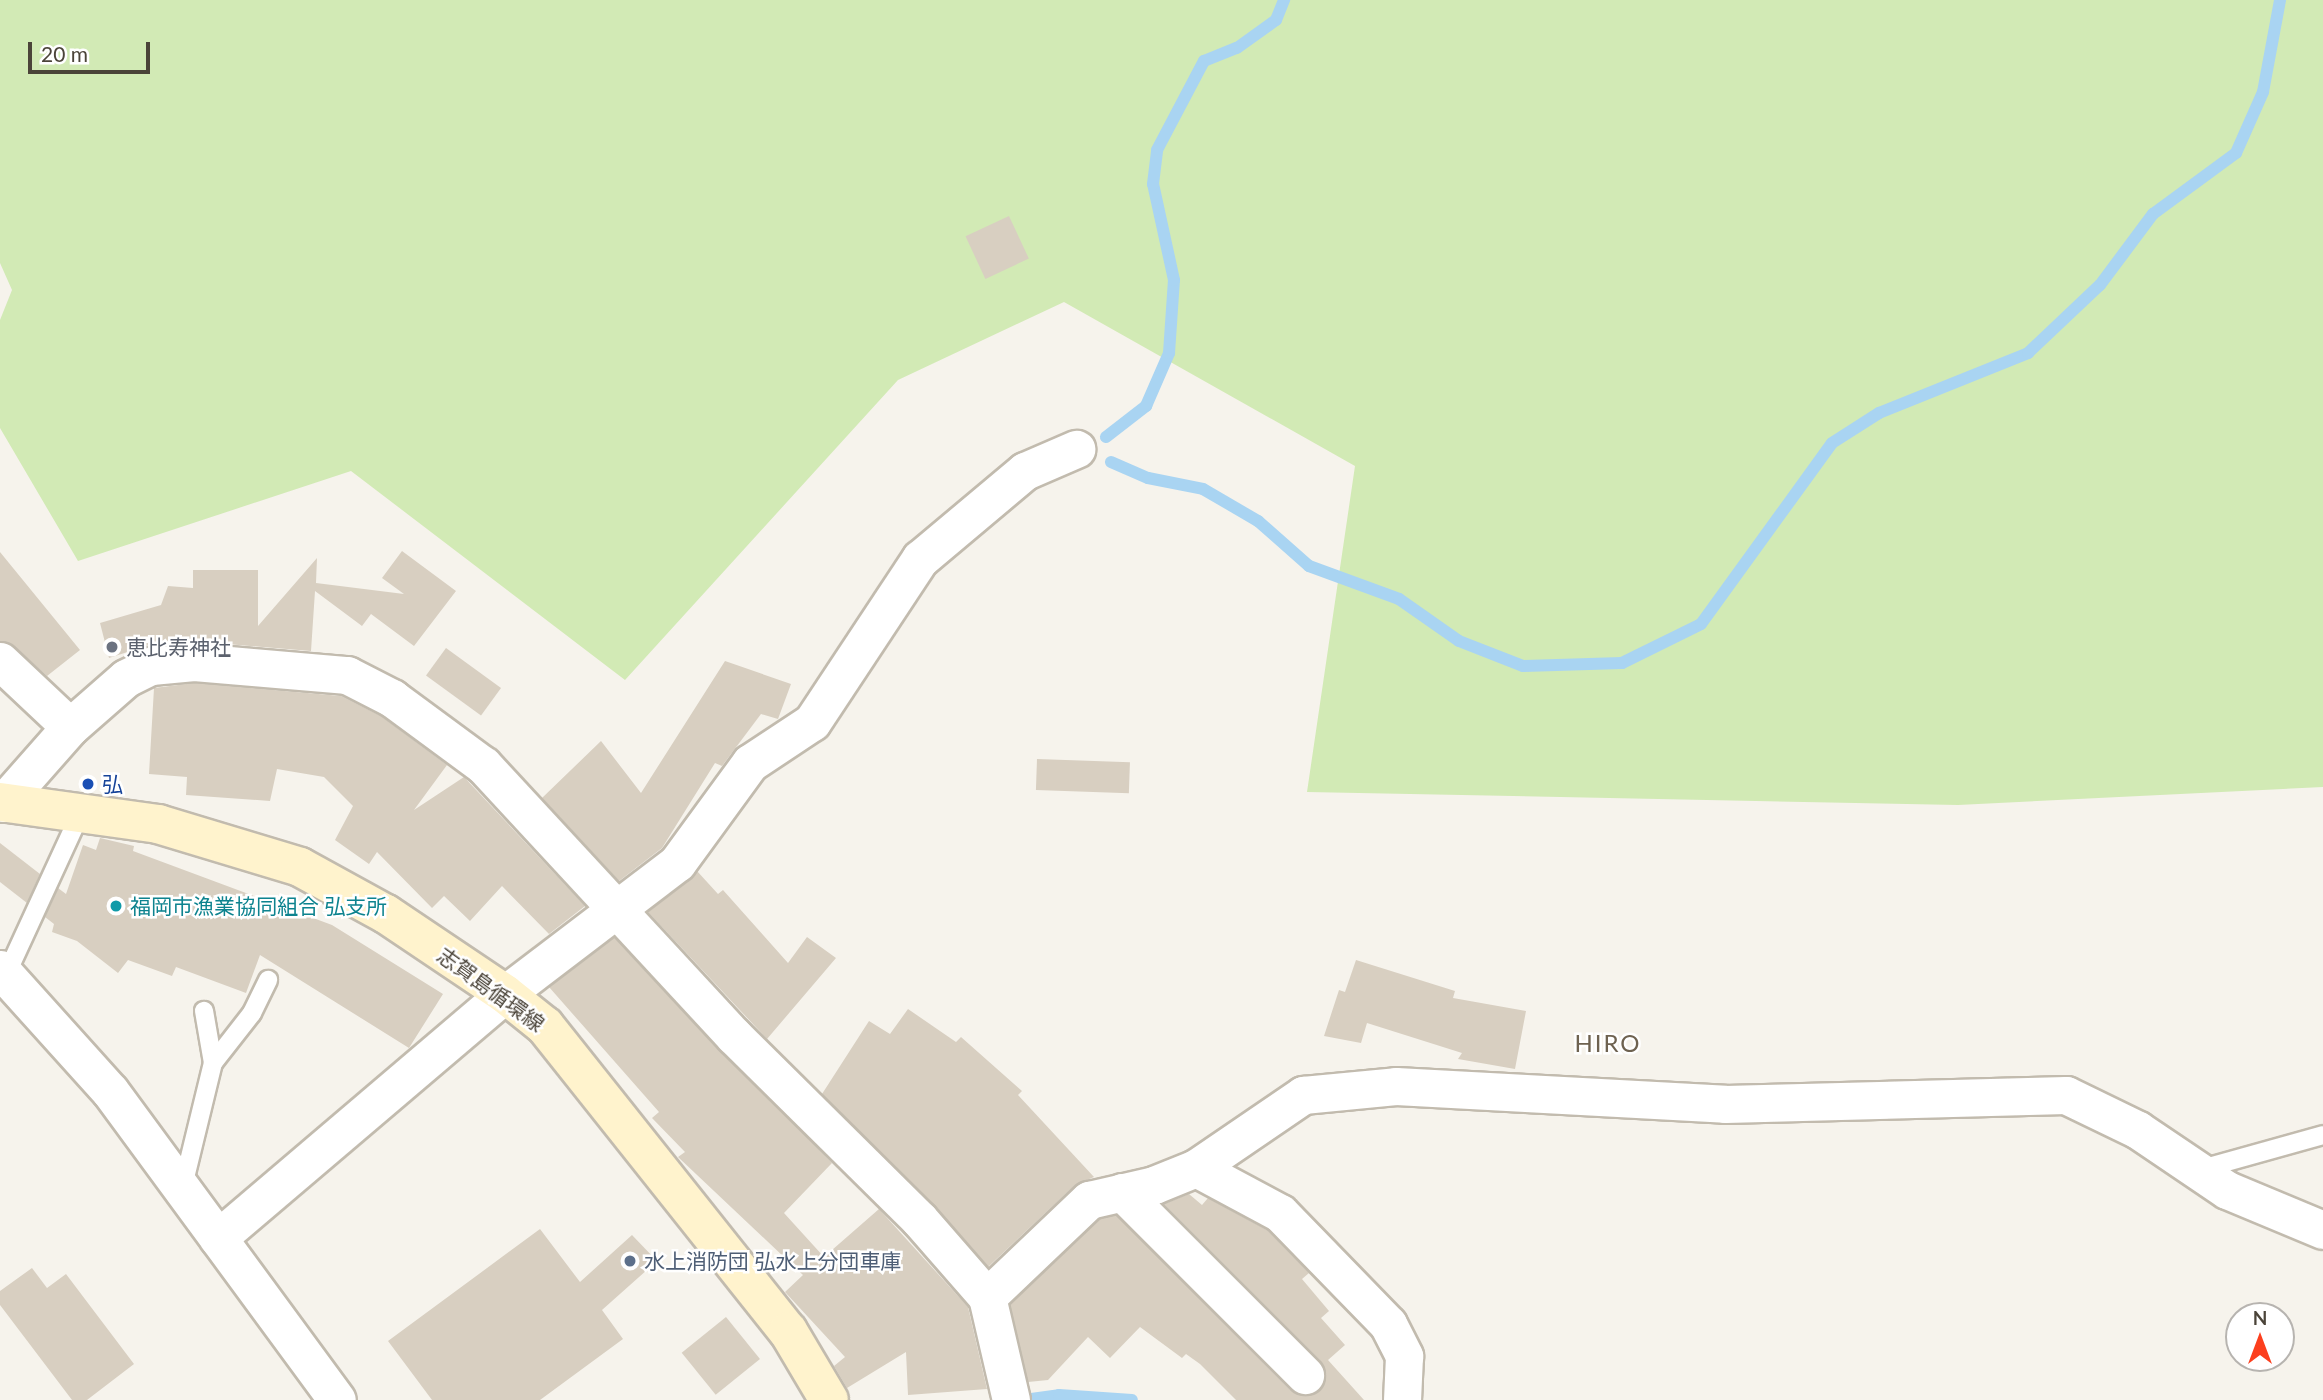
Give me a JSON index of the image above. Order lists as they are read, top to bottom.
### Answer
{
  "streets": {
    "main road": ["志賀島循環線"]
  },
  "districts": ["HIRO"],
  "places": [
    "恵比寿神社",
    "弘",
    "福岡市漁業協同組合 弘支所",
    "水上消防団 弘水上分団車庫"
  ],
  "scale_bar": "20 m",
  "north": "top"
}
